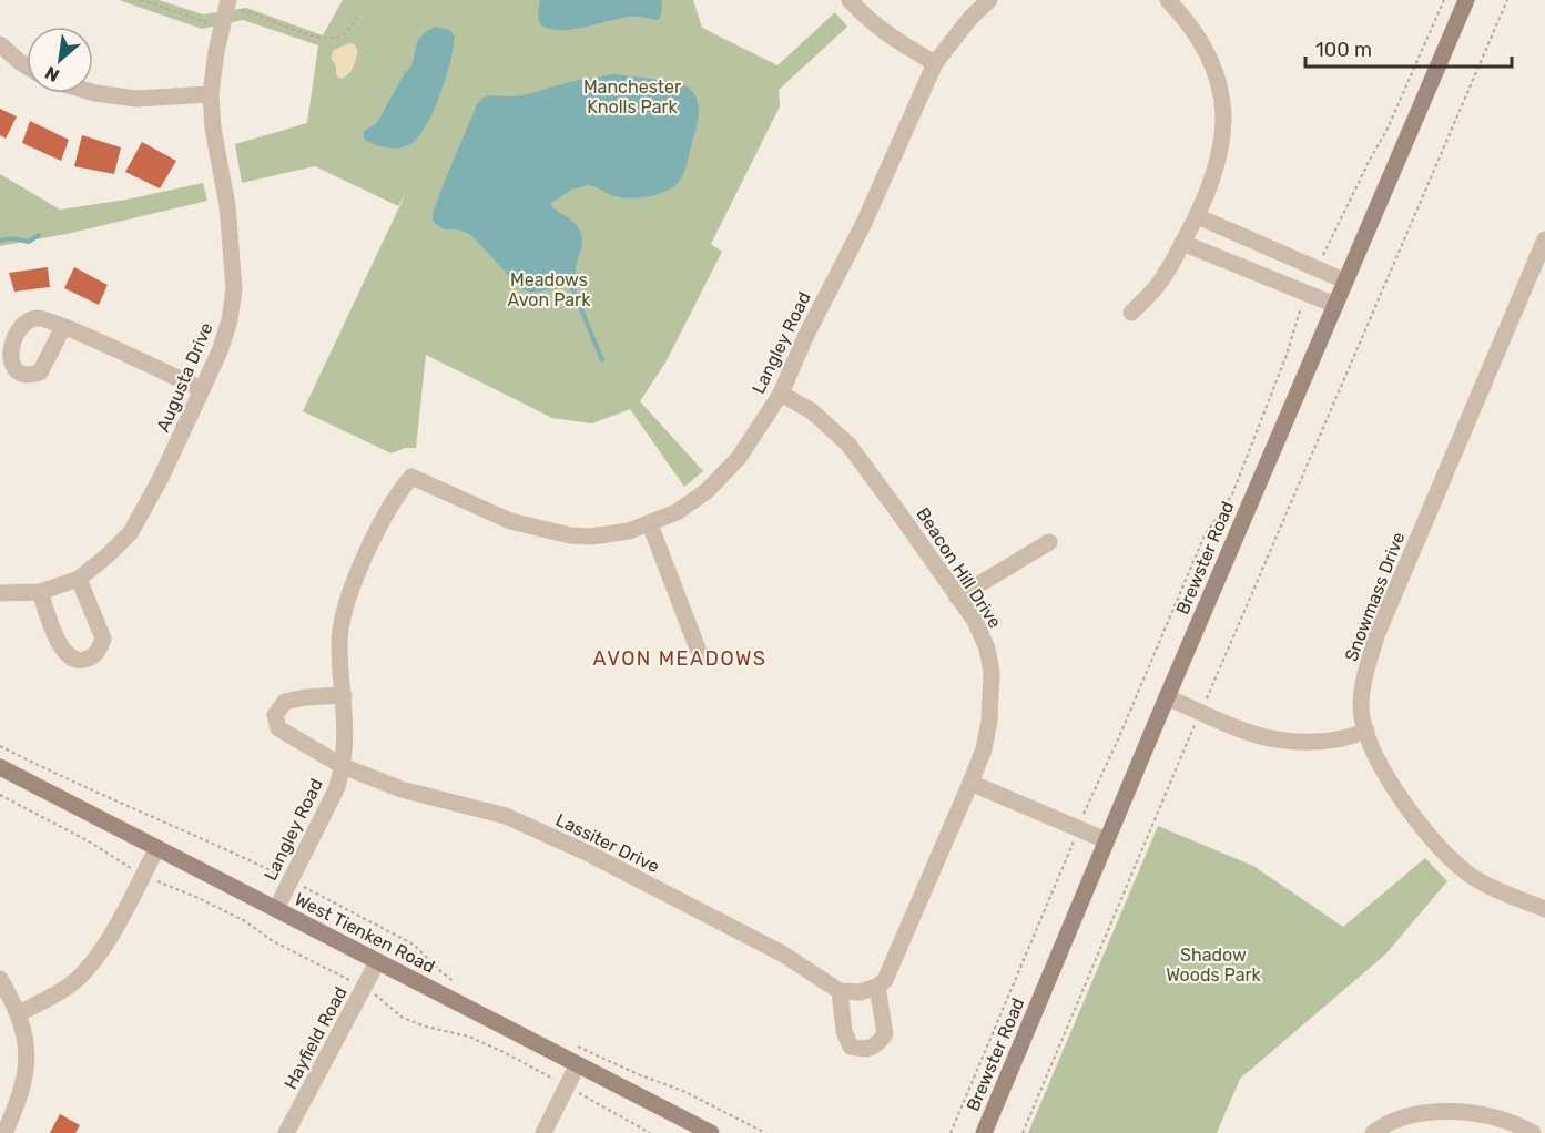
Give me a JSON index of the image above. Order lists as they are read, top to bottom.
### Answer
{
  "streets": {
    "street": [
      "Langley Road",
      "Augusta Drive",
      "Brewster Road",
      "Beacon Hill Drive",
      "Snowmass Drive",
      "Lassiter Drive",
      "West Tienken Road",
      "Hayfield Road"
    ]
  },
  "crossings": [
    ["Langley Road", "Beacon Hill Drive"],
    ["Langley Road", "Lassiter Drive"],
    ["Langley Road", "West Tienken Road"],
    ["West Tienken Road", "Hayfield Road"]
  ],
  "districts": ["AVON MEADOWS"],
  "parks": ["Manchester Knolls Park", "Meadows Avon Park", "Shadow Woods Park"],
  "scale_bar": "100 m",
  "north": "bottom left"
}
